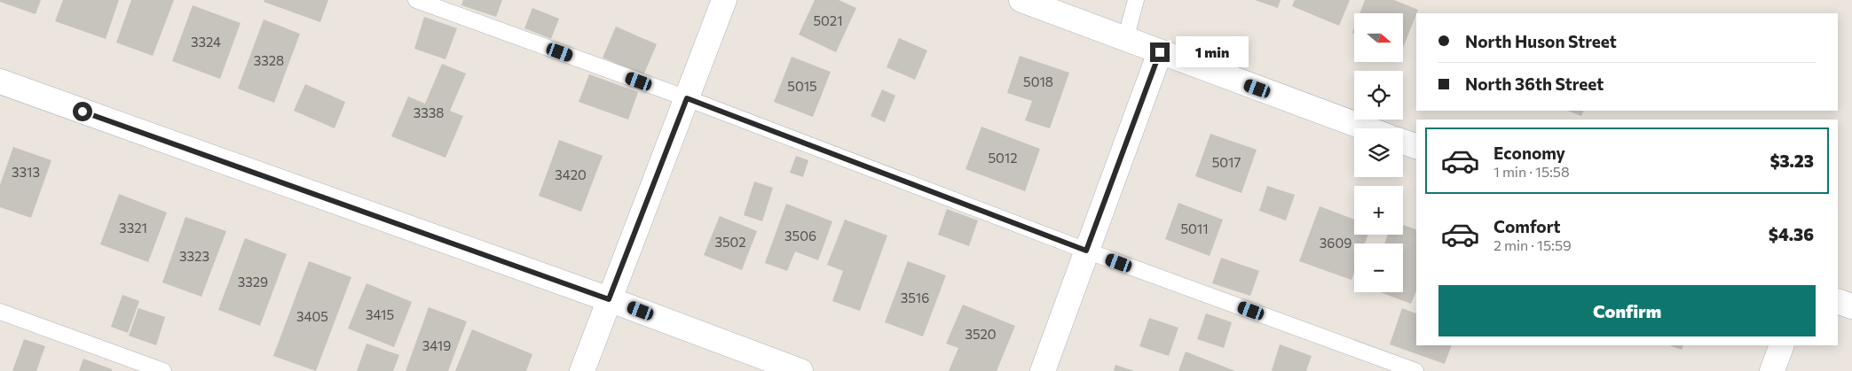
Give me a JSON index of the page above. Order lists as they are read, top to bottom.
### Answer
{
  "house_numbers": [
    "5021",
    "3324",
    "3328",
    "5018",
    "5015",
    "3338",
    "5012",
    "5017",
    "3313",
    "3420",
    "3321",
    "5011",
    "3506",
    "3502",
    "3609",
    "3323",
    "3329",
    "3516",
    "3415",
    "3405",
    "3520",
    "3419"
  ],
  "north": "right",
  "page": {
    "map_buttons": ["+", "−"],
    "banner": ["North Huson Street", "North 36th Street"],
    "bubble": "1 min",
    "list": [
      {
        "name": "Economy",
        "note": "1 min · 15:58",
        "value": "$3.23"
      },
      {
        "name": "Comfort",
        "note": "2 min · 15:59",
        "value": "$4.36"
      }
    ],
    "buttons": "Confirm"
  }
}
